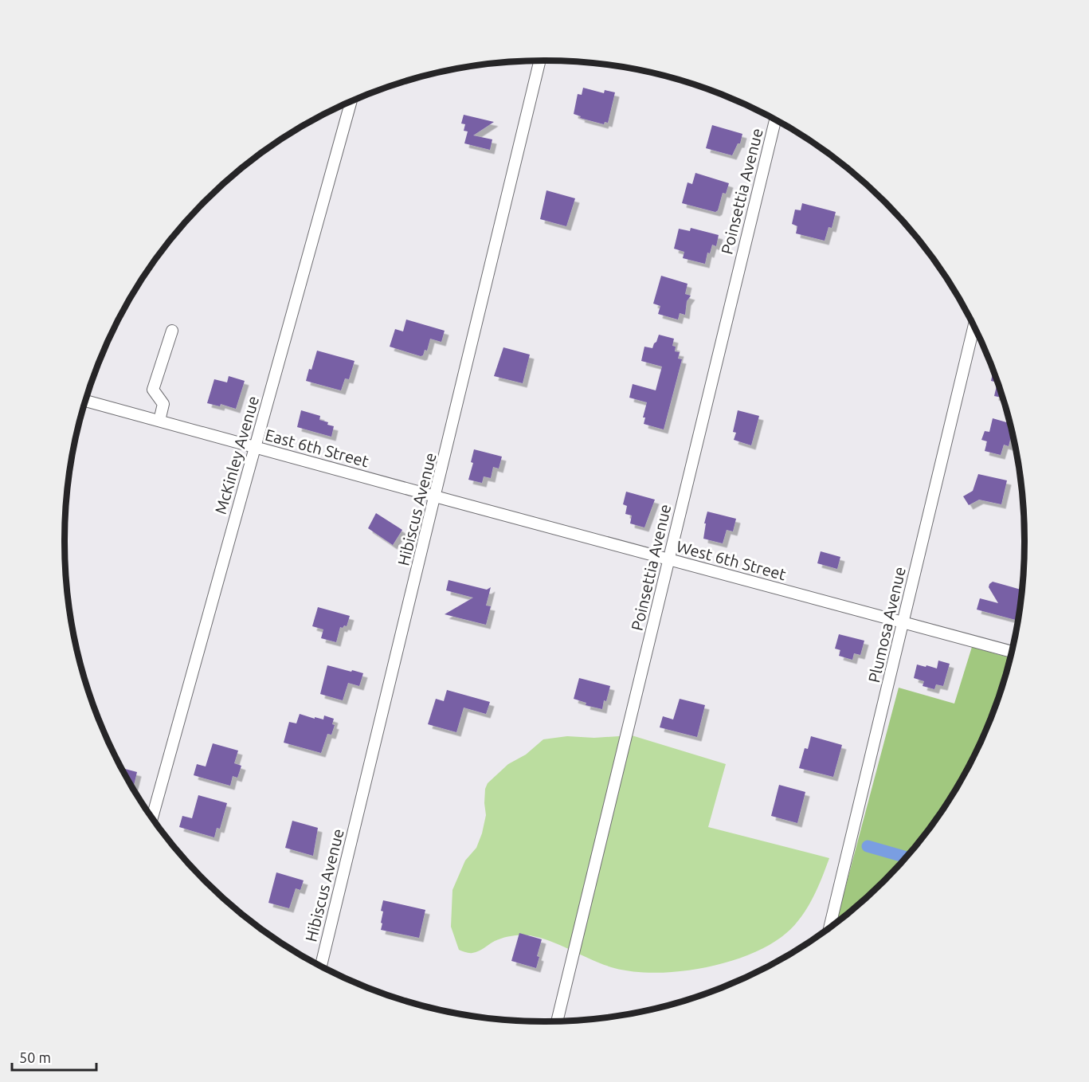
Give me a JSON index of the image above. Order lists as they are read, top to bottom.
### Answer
{
  "streets": {
    "street": [
      "Poinsettia Avenue",
      "East 6th Street",
      "McKinley Avenue",
      "Hibiscus Avenue",
      "West 6th Street",
      "Plumosa Avenue"
    ]
  },
  "crossings": [
    ["Poinsettia Avenue", "West 6th Street"],
    ["East 6th Street", "McKinley Avenue"],
    ["East 6th Street", "Hibiscus Avenue"],
    ["East 6th Street", "West 6th Street"],
    ["Hibiscus Avenue", "West 6th Street"],
    ["West 6th Street", "Plumosa Avenue"]
  ],
  "scale_bar": "50 m"
}
